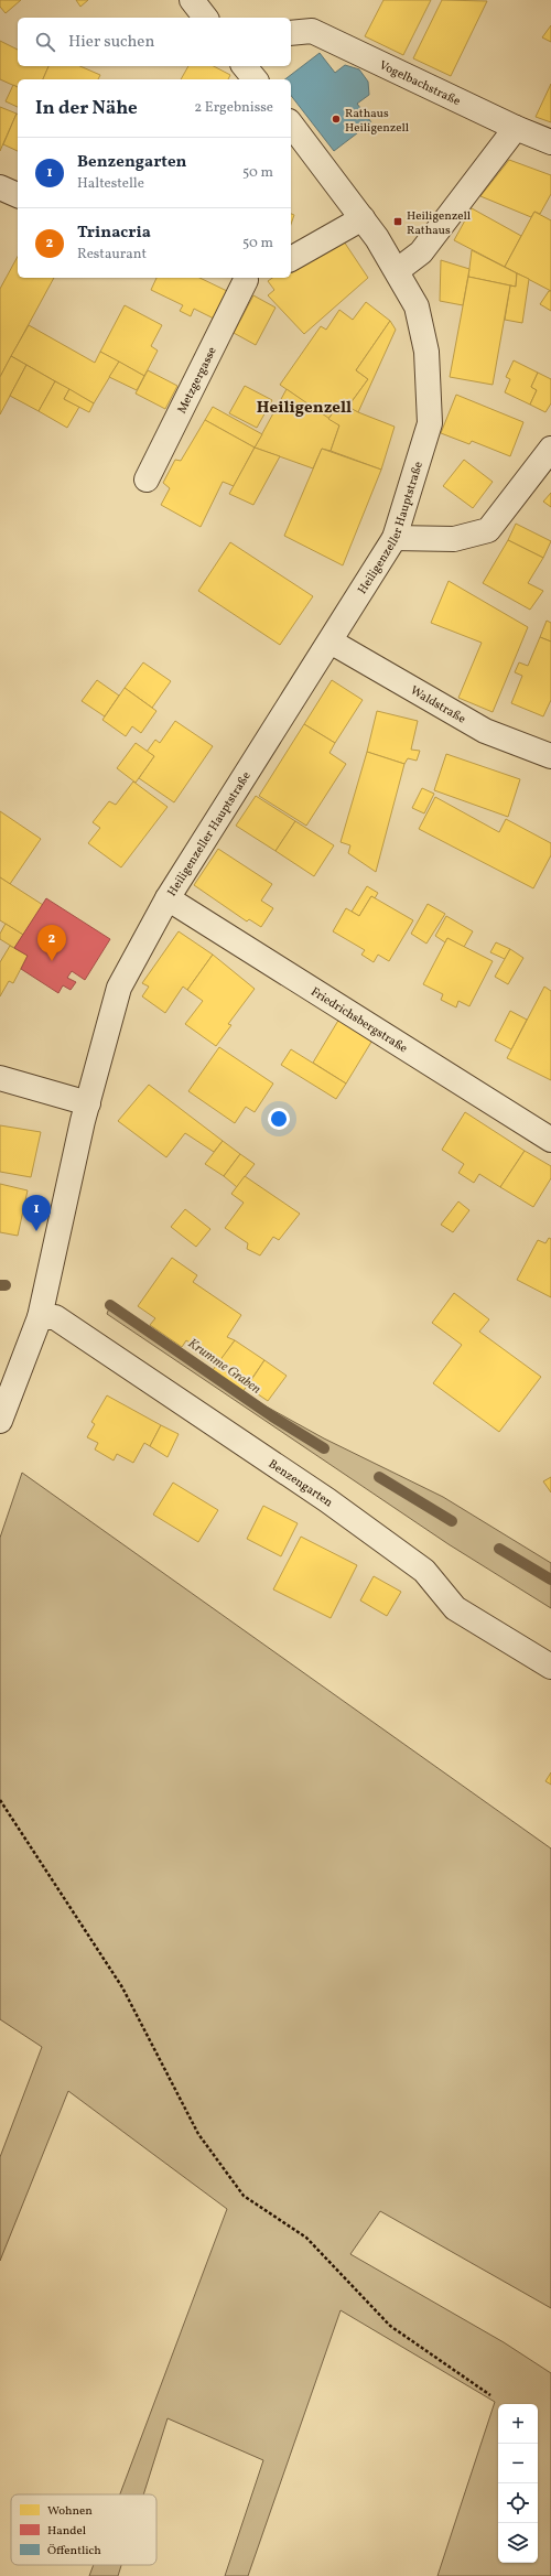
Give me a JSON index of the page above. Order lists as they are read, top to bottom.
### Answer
{
  "streets": {
    "street": [
      "Vogelbachstraße",
      "Metzgergasse",
      "Heiligenzeller Hauptstraße",
      "Waldstraße",
      "Friedrichsbergstraße",
      "Benzengarten"
    ]
  },
  "crossings": [
    ["Heiligenzeller Hauptstraße", "Waldstraße"],
    ["Heiligenzeller Hauptstraße", "Friedrichsbergstraße"],
    ["Heiligenzeller Hauptstraße", "Benzengarten"]
  ],
  "districts": ["Heiligenzell"],
  "water": ["Krumme Graben"],
  "places": {
    "other": ["Rathaus Heiligenzell"],
    "transit": ["Heiligenzell Rathaus"]
  },
  "legend": ["Wohnen", "Handel", "Öffentlich"],
  "page": {
    "search": "Hier suchen",
    "heading": ["In der Nähe", "2 Ergebnisse"],
    "list": [
      {
        "mark": "1",
        "name": "Benzengarten",
        "note": "Haltestelle",
        "value": "50 m"
      },
      {
        "mark": "2",
        "name": "Trinacria",
        "note": "Restaurant",
        "value": "50 m"
      }
    ],
    "pins": ["2", "1"],
    "map_buttons": ["+", "−"]
  }
}
